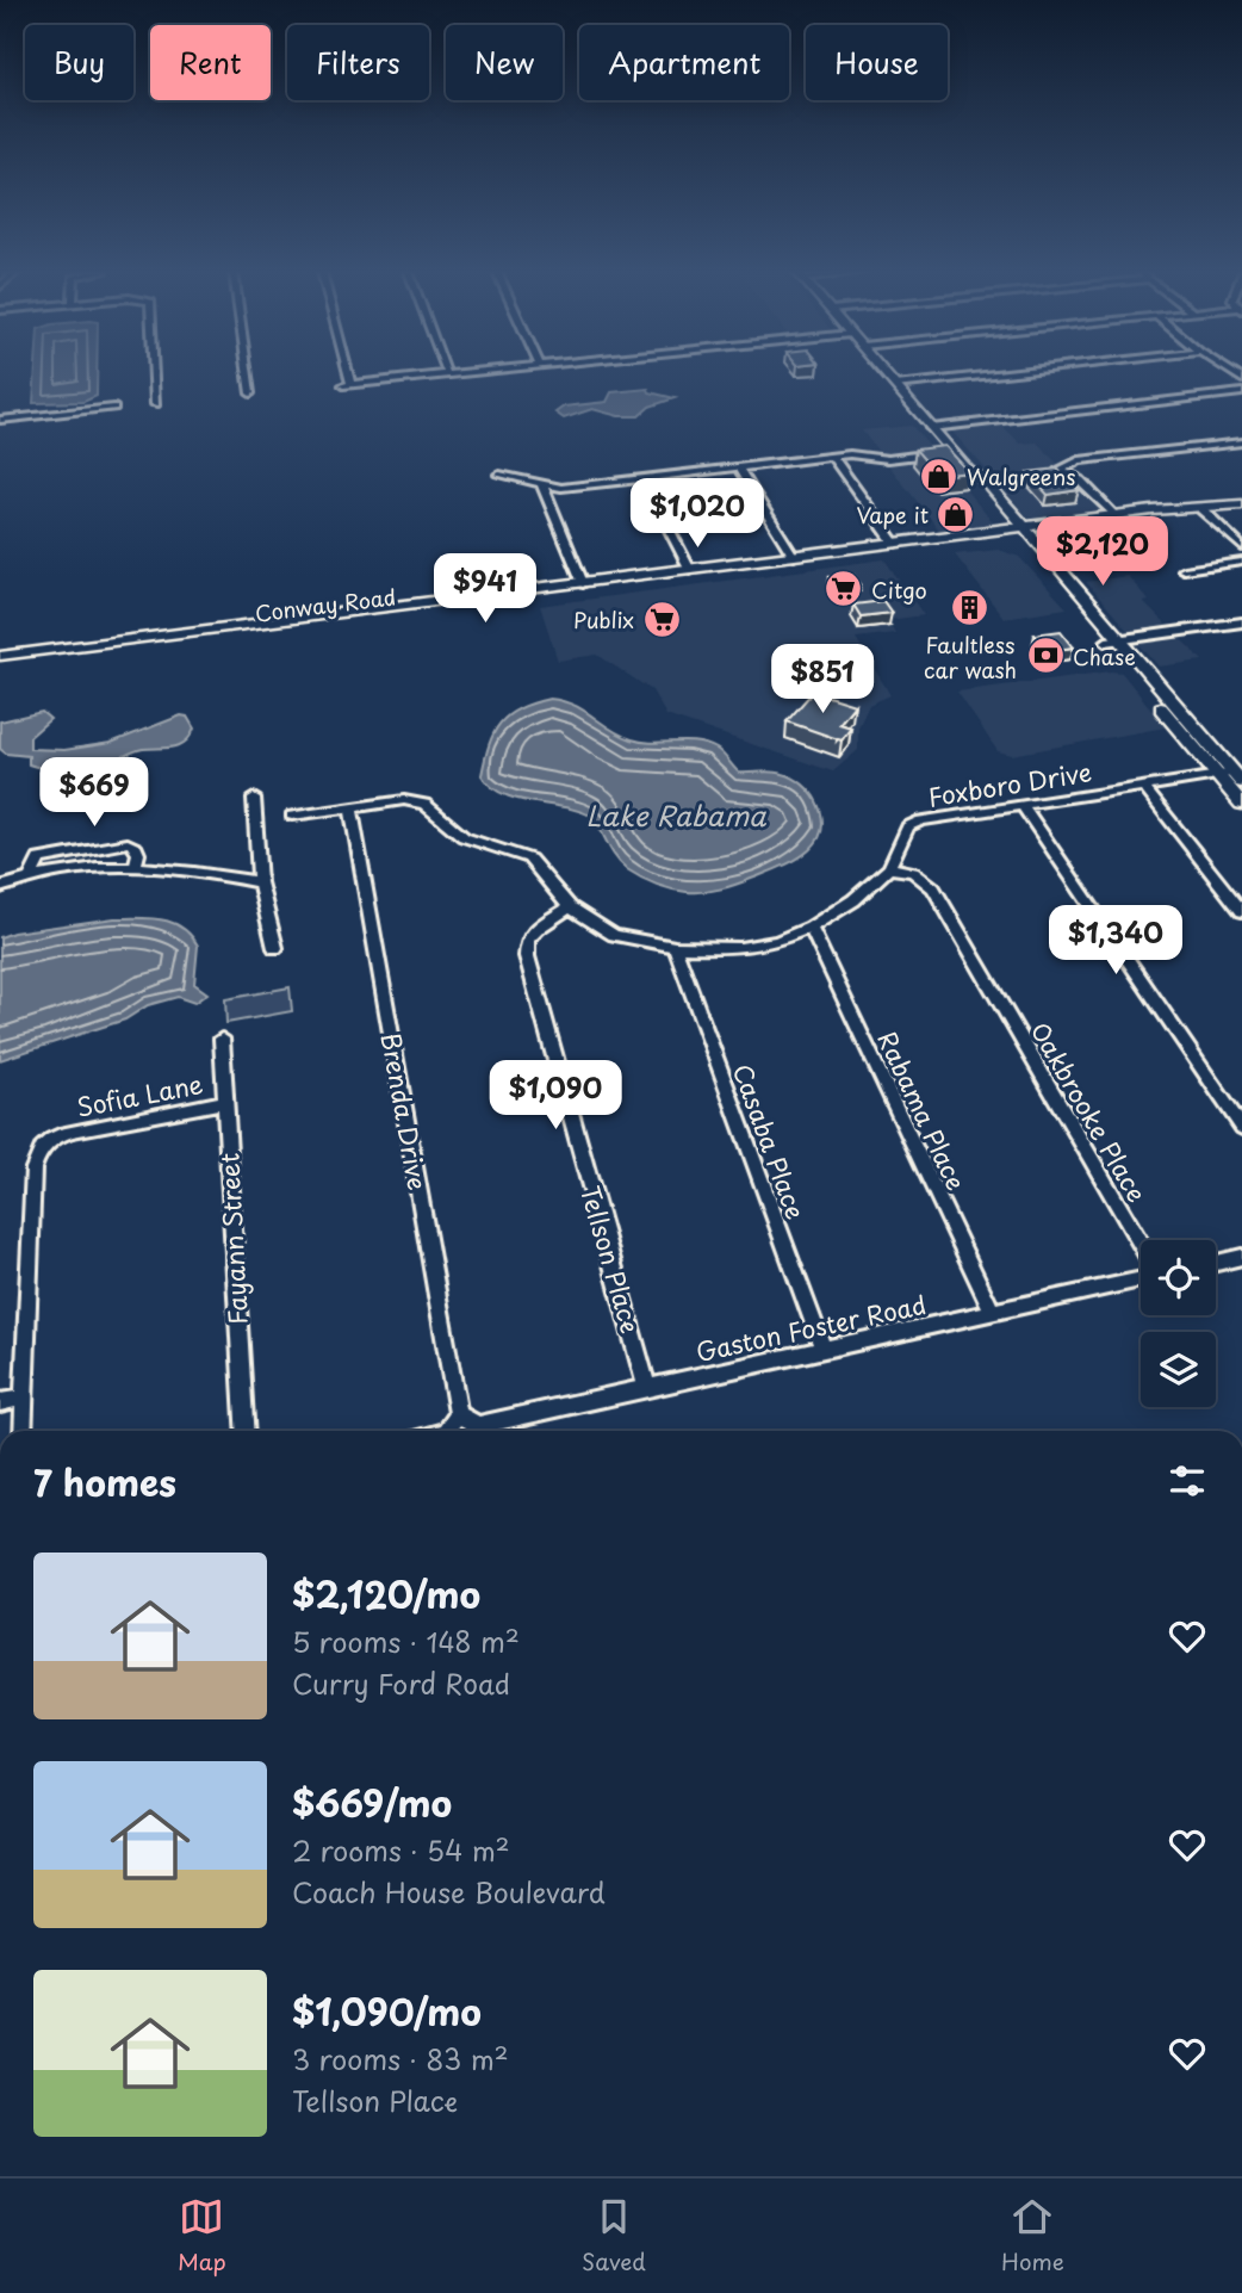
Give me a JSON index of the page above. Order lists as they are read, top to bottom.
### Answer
{
  "streets": {
    "main road": ["Conway Road"],
    "street": [
      "Foxboro Drive",
      "Sofia Lane",
      "Rabama Place",
      "Brenda Drive",
      "Oakbrooke Place",
      "Casaba Place",
      "Fayann Street",
      "Tellson Place",
      "Gaston Foster Road"
    ]
  },
  "crossings": [
    ["Foxboro Drive", "Rabama Place"],
    ["Foxboro Drive", "Brenda Drive"],
    ["Foxboro Drive", "Oakbrooke Place"],
    ["Foxboro Drive", "Casaba Place"],
    ["Foxboro Drive", "Tellson Place"],
    ["Sofia Lane", "Fayann Street"],
    ["Rabama Place", "Gaston Foster Road"],
    ["Brenda Drive", "Gaston Foster Road"],
    ["Casaba Place", "Gaston Foster Road"],
    ["Tellson Place", "Gaston Foster Road"]
  ],
  "water": ["Lake Rabama"],
  "places": {
    "shop": ["Walgreens", "Vape it"],
    "supermarket": ["Citgo", "Publix"],
    "building": ["Faultless car wash"],
    "bank": ["Chase"]
  },
  "page": {
    "chip": [
      "Buy",
      "Rent",
      "Filters",
      "New",
      "Apartment",
      "House"
    ],
    "price": [
      "$1,020",
      "$2,120",
      "$941",
      "$851",
      "$669",
      "$1,340",
      "$1,090"
    ],
    "heading": "7 homes",
    "list": [
      {
        "name": "$2,120/mo",
        "note": "5 rooms · 148 m² · Curry Ford Road"
      },
      {
        "name": "$669/mo",
        "note": "2 rooms · 54 m² · Coach House Boulevard"
      },
      {
        "name": "$1,090/mo",
        "note": "3 rooms · 83 m² · Tellson Place"
      }
    ],
    "tabs": ["Map", "Saved", "Home"]
  }
}
